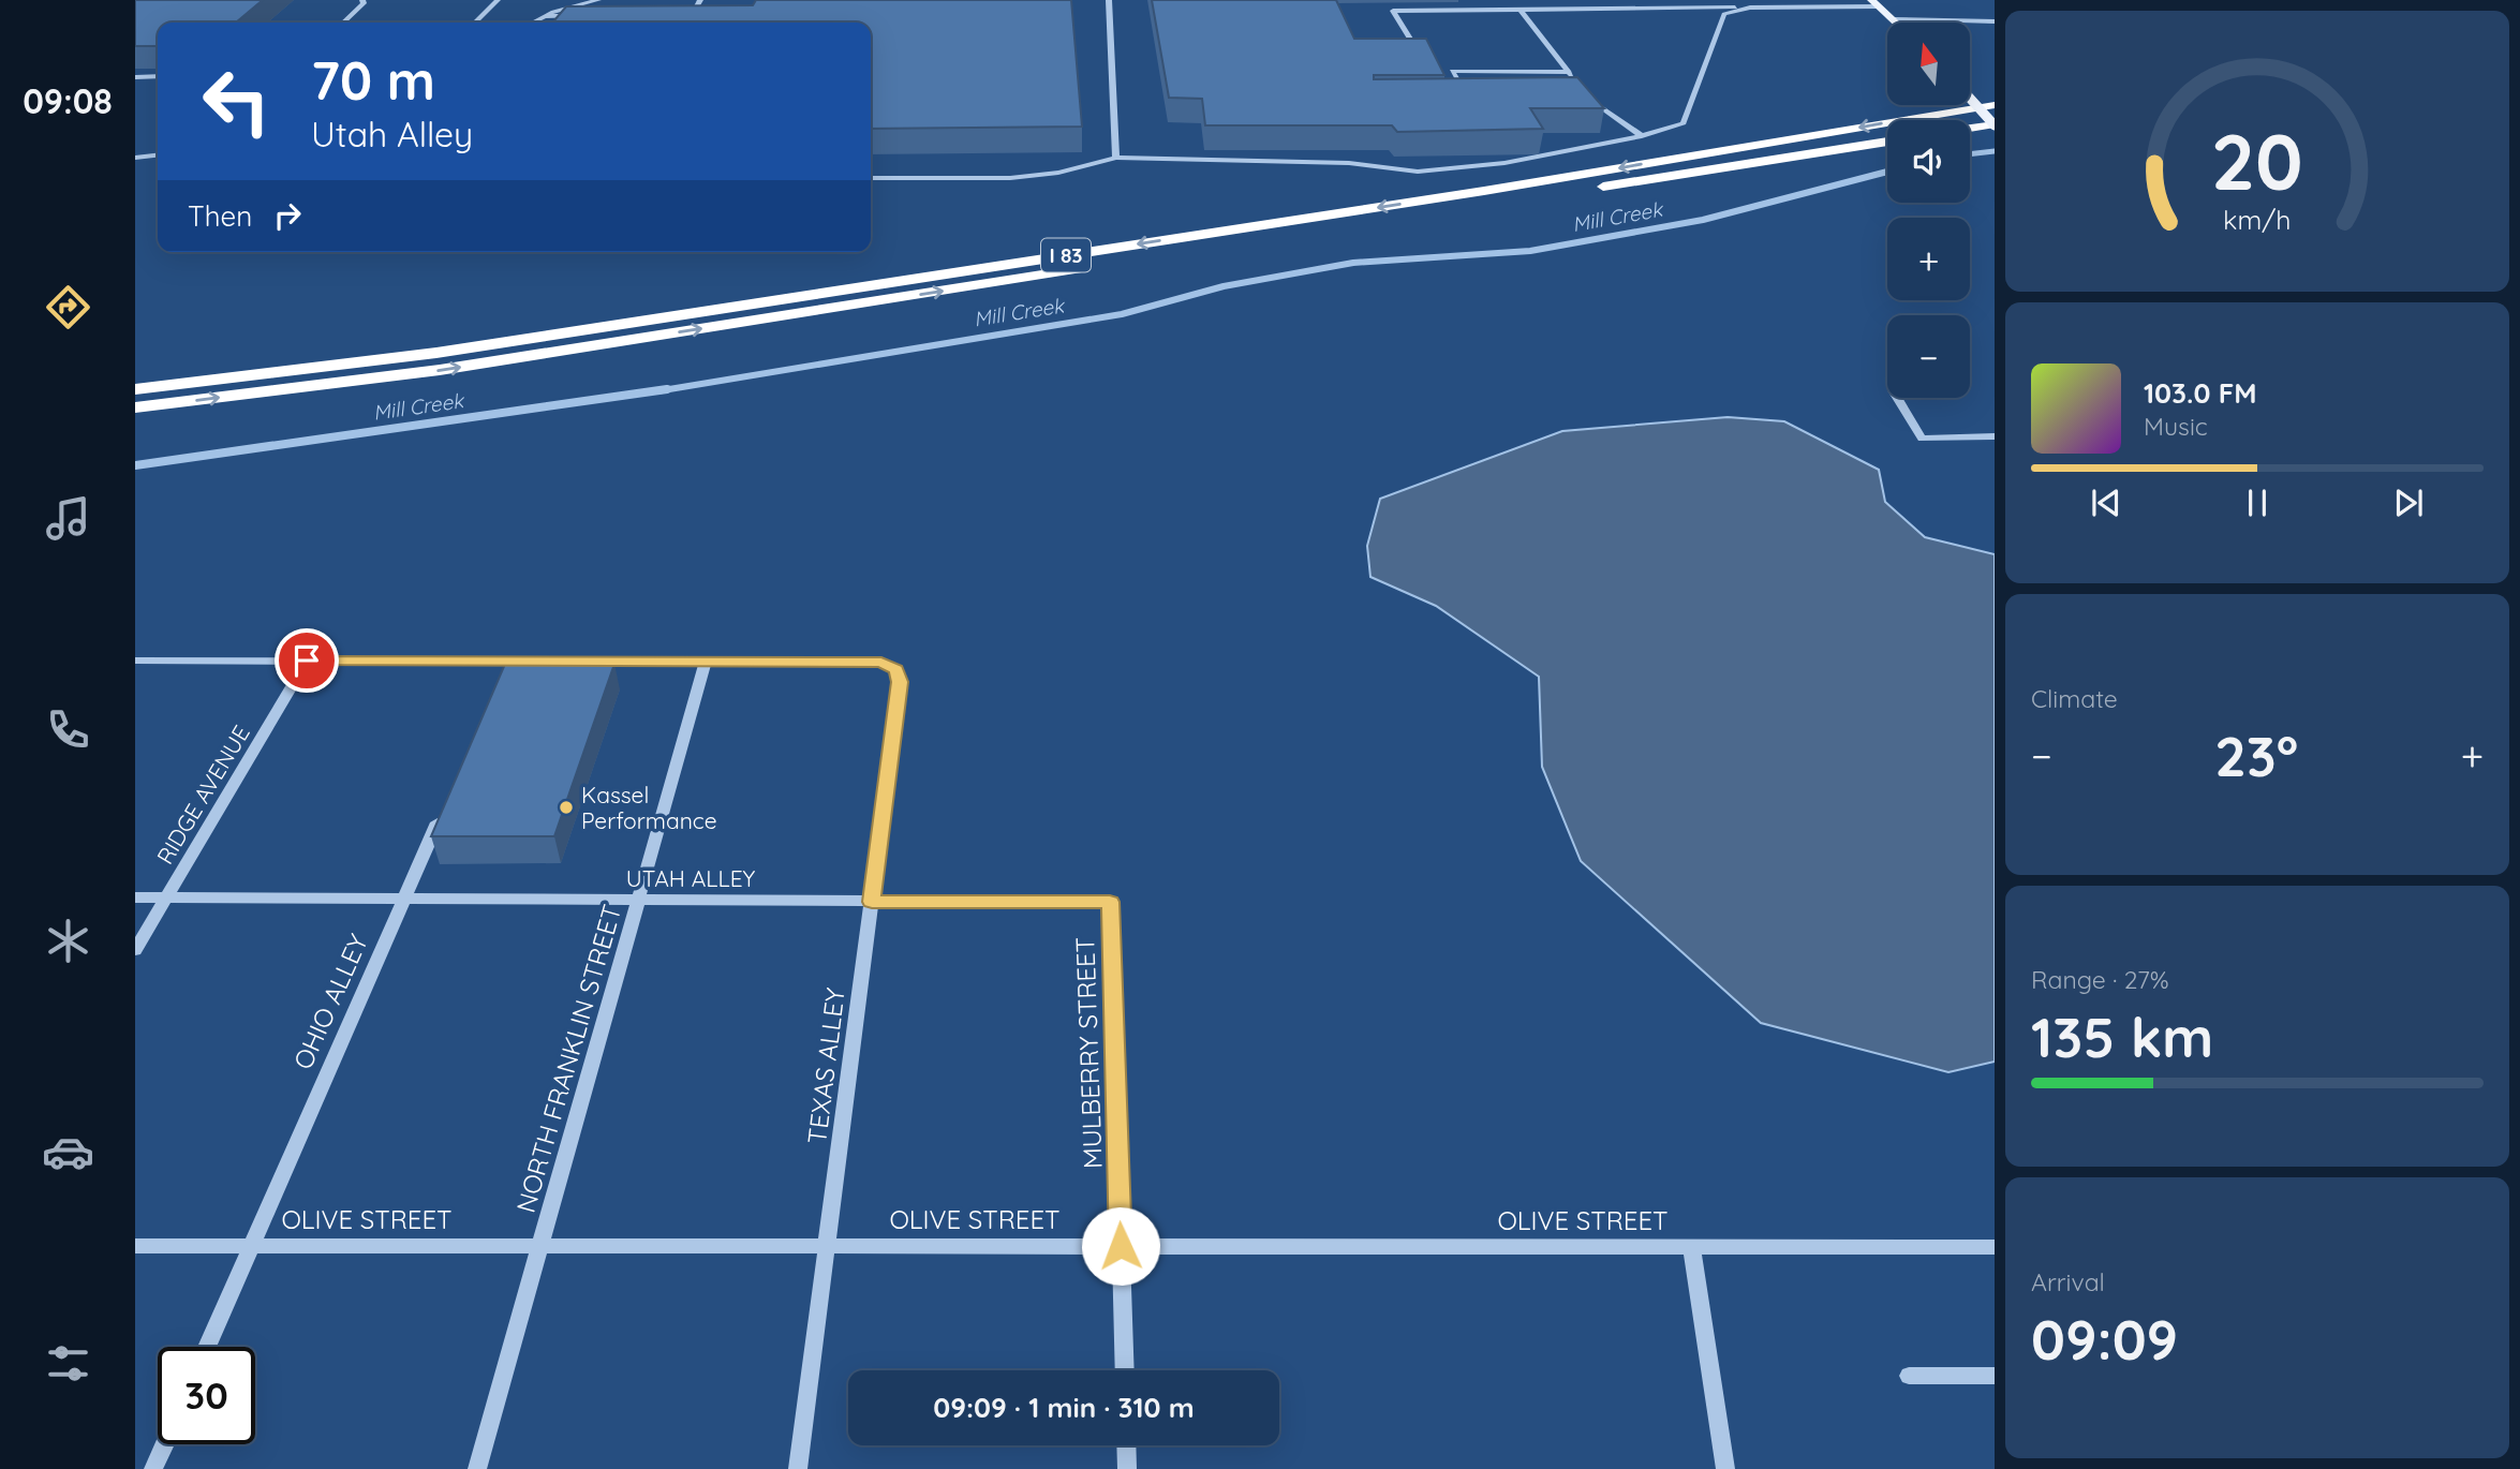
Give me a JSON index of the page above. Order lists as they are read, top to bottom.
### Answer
{
  "streets": {
    "highway": ["I 83"],
    "street": [
      "RIDGE AVENUE",
      "UTAH ALLEY",
      "OHIO ALLEY",
      "MULBERRY STREET",
      "NORTH FRANKLIN STREET",
      "OLIVE STREET"
    ],
    "lane": ["TEXAS ALLEY"]
  },
  "crossings": [
    ["RIDGE AVENUE", "UTAH ALLEY"],
    ["UTAH ALLEY", "OHIO ALLEY"],
    ["UTAH ALLEY", "MULBERRY STREET"],
    ["UTAH ALLEY", "NORTH FRANKLIN STREET"],
    ["UTAH ALLEY", "TEXAS ALLEY"],
    ["OHIO ALLEY", "OLIVE STREET"],
    ["MULBERRY STREET", "OLIVE STREET"],
    ["NORTH FRANKLIN STREET", "OLIVE STREET"],
    ["TEXAS ALLEY", "OLIVE STREET"]
  ],
  "water": ["Mill Creek"],
  "places": ["Kassel Performance"],
  "north": "top",
  "page": {
    "tabs": "09:08",
    "map_buttons": ["+", "−"],
    "turn": ["70 m", "Utah Alley"],
    "then": "Then",
    "song": ["103.0 FM", "Music"],
    "tile": [
      "Climate",
      ["Range · 27%", "135 km"],
      ["Arrival", "09:09"]
    ],
    "heat": ["−", "23°", "+"],
    "limit": "30",
    "trip": "09:09 · 1 min · 310 m",
    "gauge": ["20", "km/h"]
  }
}
